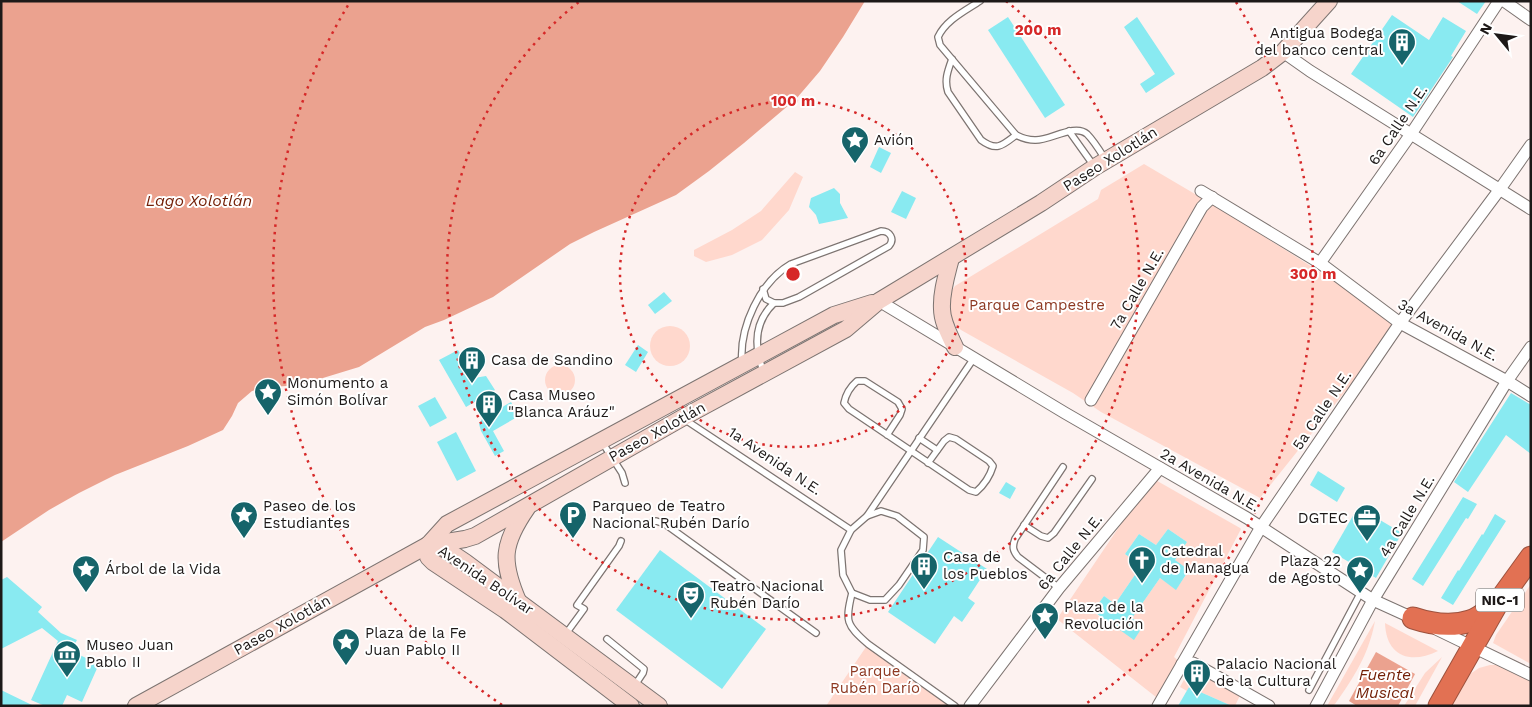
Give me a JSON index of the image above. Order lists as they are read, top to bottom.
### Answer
{
  "streets": {
    "highway": ["NIC-1"],
    "street": [
      "6a Calle N.E.",
      "Paseo Xolotlán",
      "7a Calle N.E.",
      "3a Avenida N.E.",
      "5a Calle N.E.",
      "2a Avenida N.E.",
      "4a Calle N.E.",
      "Avenida Bolívar"
    ],
    "lane": ["1a Avenida N.E."]
  },
  "crossings": [
    ["6a Calle N.E.", "3a Avenida N.E."],
    ["6a Calle N.E.", "2a Avenida N.E."],
    ["Paseo Xolotlán", "1a Avenida N.E."],
    ["Paseo Xolotlán", "2a Avenida N.E."],
    ["Paseo Xolotlán", "Avenida Bolívar"],
    ["7a Calle N.E.", "3a Avenida N.E."],
    ["3a Avenida N.E.", "5a Calle N.E."],
    ["3a Avenida N.E.", "4a Calle N.E."],
    ["5a Calle N.E.", "2a Avenida N.E."],
    ["2a Avenida N.E.", "4a Calle N.E."],
    ["2a Avenida N.E.", "NIC-1"]
  ],
  "water": ["Lago Xolotlán", "Fuente Musical"],
  "parks": ["Parque Campestre", "Parque Rubén Darío"],
  "places": {
    "building": [
      "Antigua Bodega del banco central",
      "Casa de Sandino",
      "Casa Museo \"Blanca Aráuz\"",
      "Casa de los Pueblos",
      "Palacio Nacional de la Cultura"
    ],
    "place": [
      "Avión",
      "Monumento a Simón Bolívar",
      "Paseo de los Estudiantes",
      "Árbol de la Vida",
      "Plaza 22 de Agosto",
      "Plaza de la Revolución",
      "Plaza de la Fe Juan Pablo II"
    ],
    "parking": ["Parqueo de Teatro Nacional Rubén Darío"],
    "office": ["DGTEC"],
    "church": ["Catedral de Managua"],
    "theatre": ["Teatro Nacional Rubén Darío"],
    "museum": ["Museo Juan Pablo II"]
  },
  "north": "top left",
  "rings": ["200 m", "100 m", "300 m"]
}
